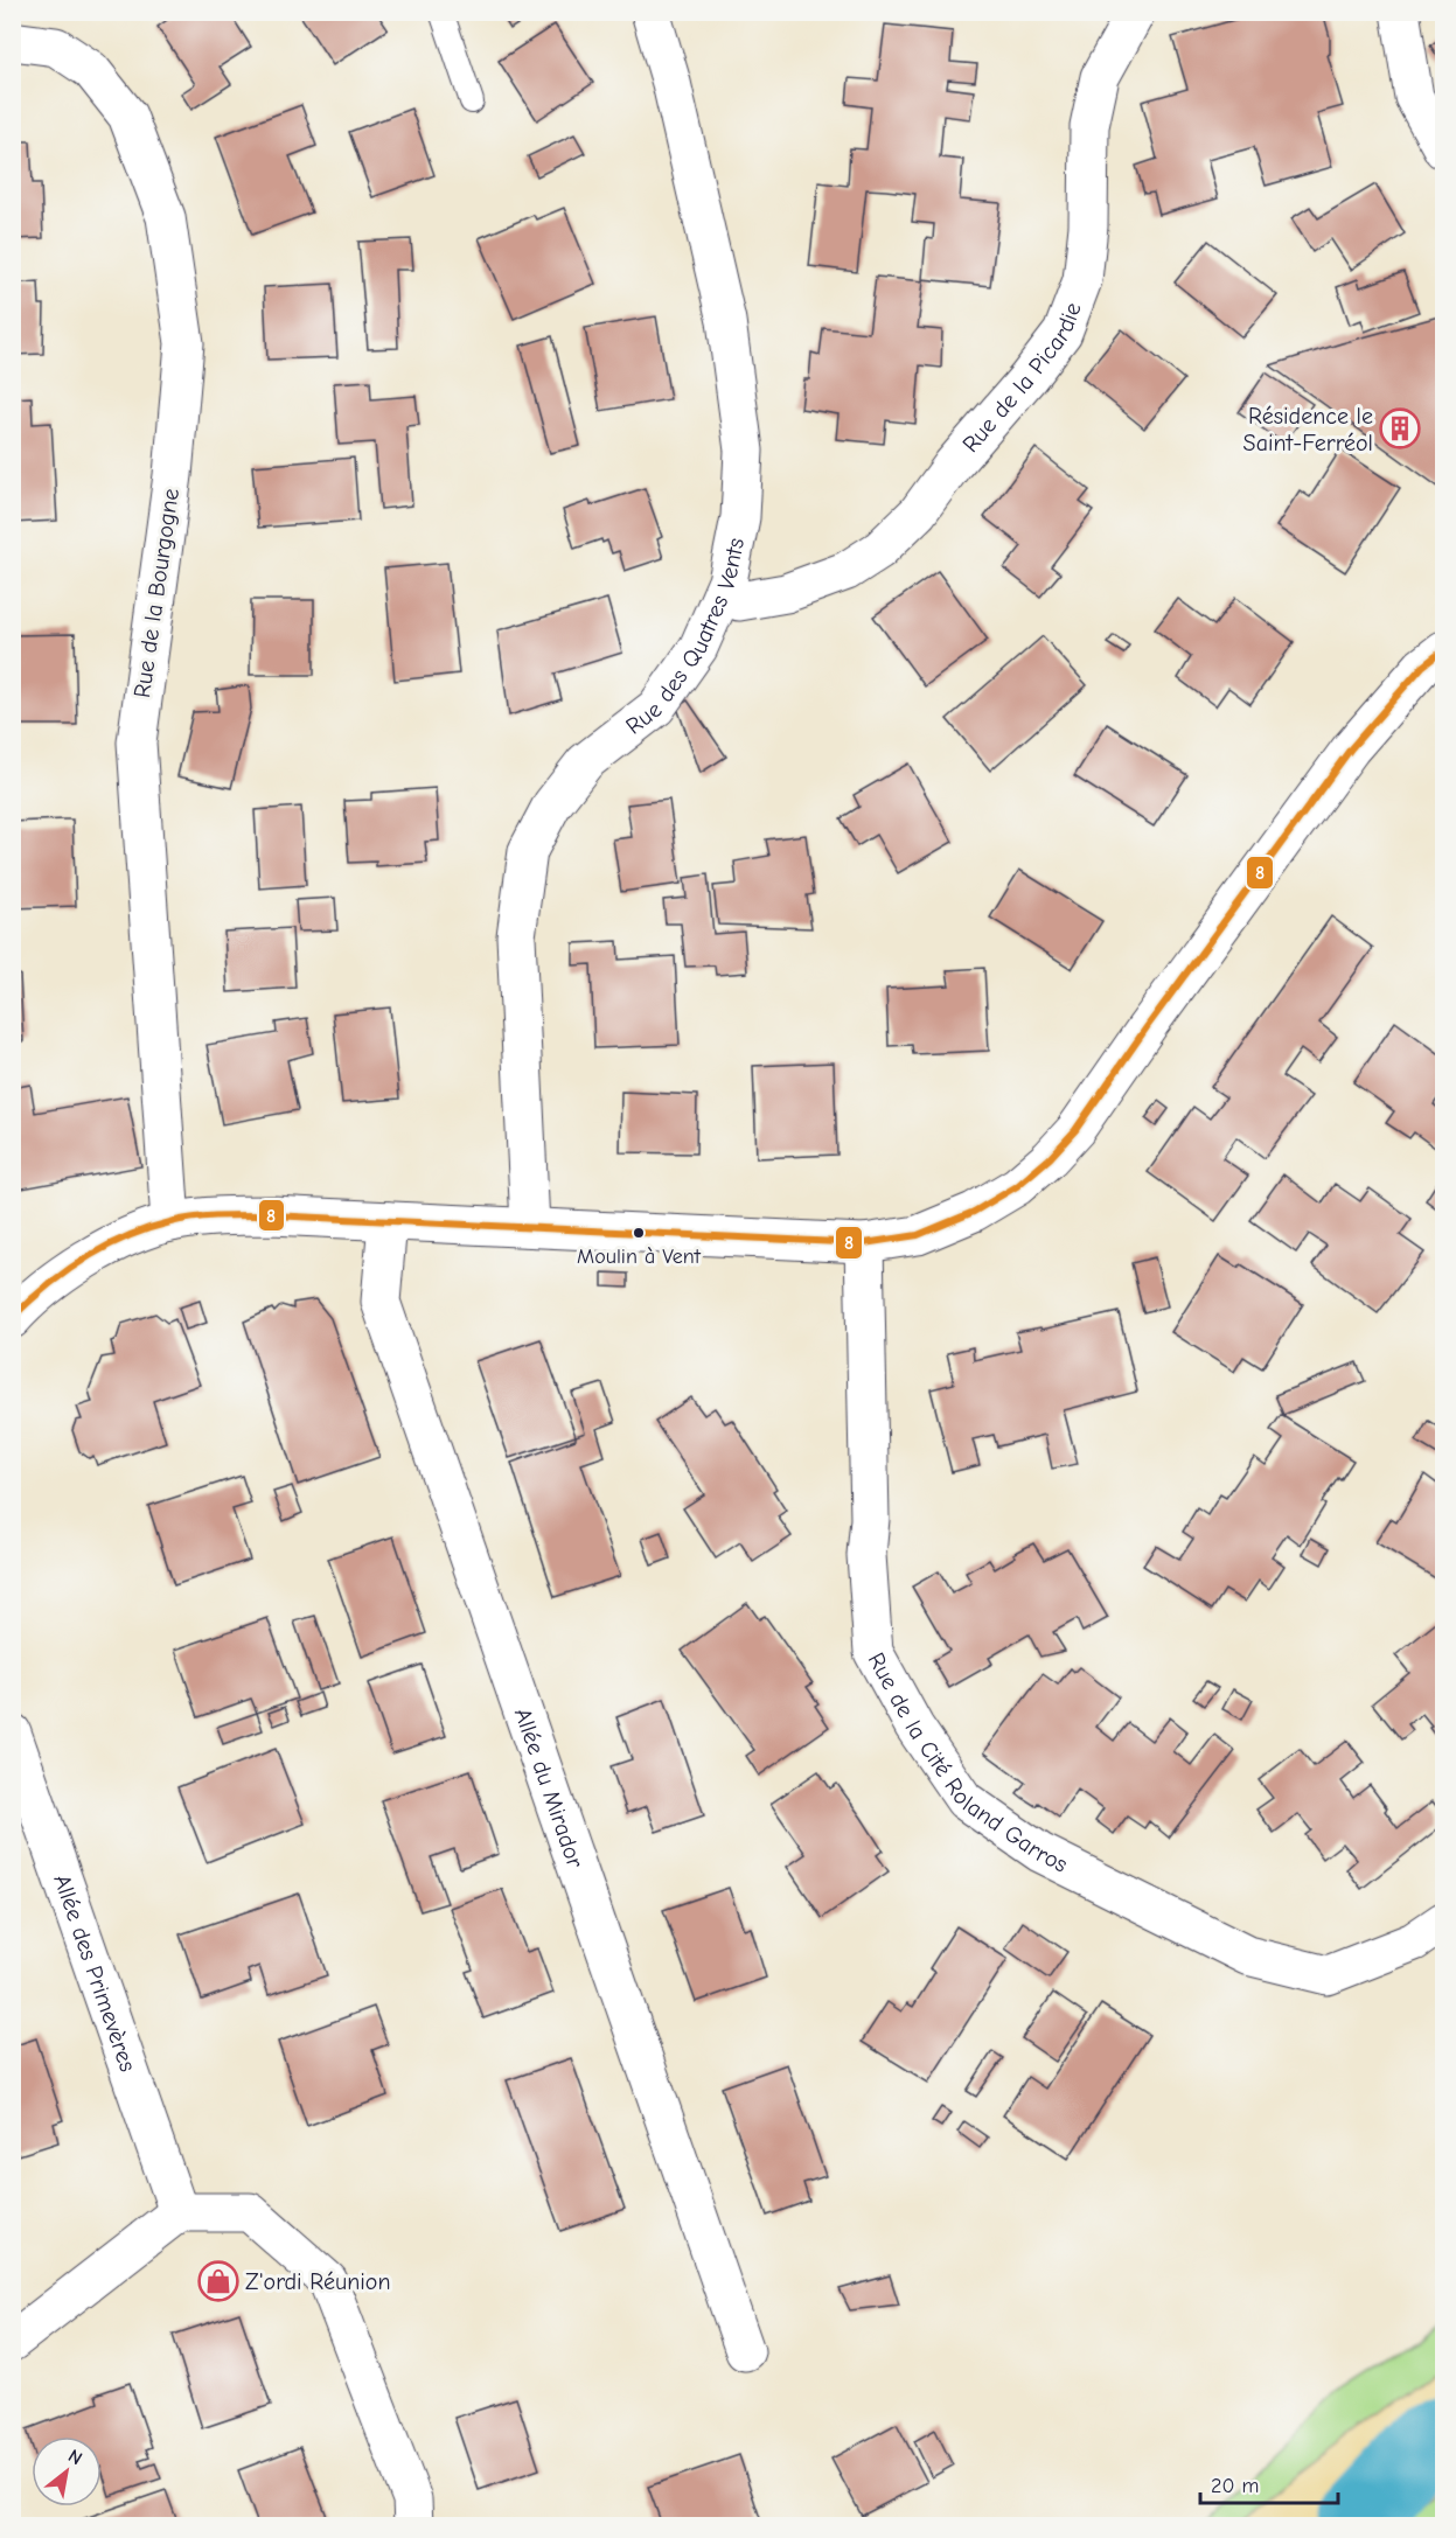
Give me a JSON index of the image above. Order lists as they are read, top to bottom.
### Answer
{
  "streets": {
    "street": [
      "Rue de la Picardie",
      "Rue de la Bourgogne",
      "Rue des Quatres Vents",
      "Rue de la Cité Roland Garros",
      "Allée du Mirador",
      "Allée des Primevères"
    ]
  },
  "crossings": [
    ["Rue de la Picardie", "Rue des Quatres Vents"]
  ],
  "places": {
    "building": ["Résidence le Saint-Ferréol"],
    "other": ["Moulin à Vent"],
    "shop": ["Z'ordi Réunion"]
  },
  "lines": ["transit line 8"],
  "scale_bar": "20 m",
  "north": "top right"
}
